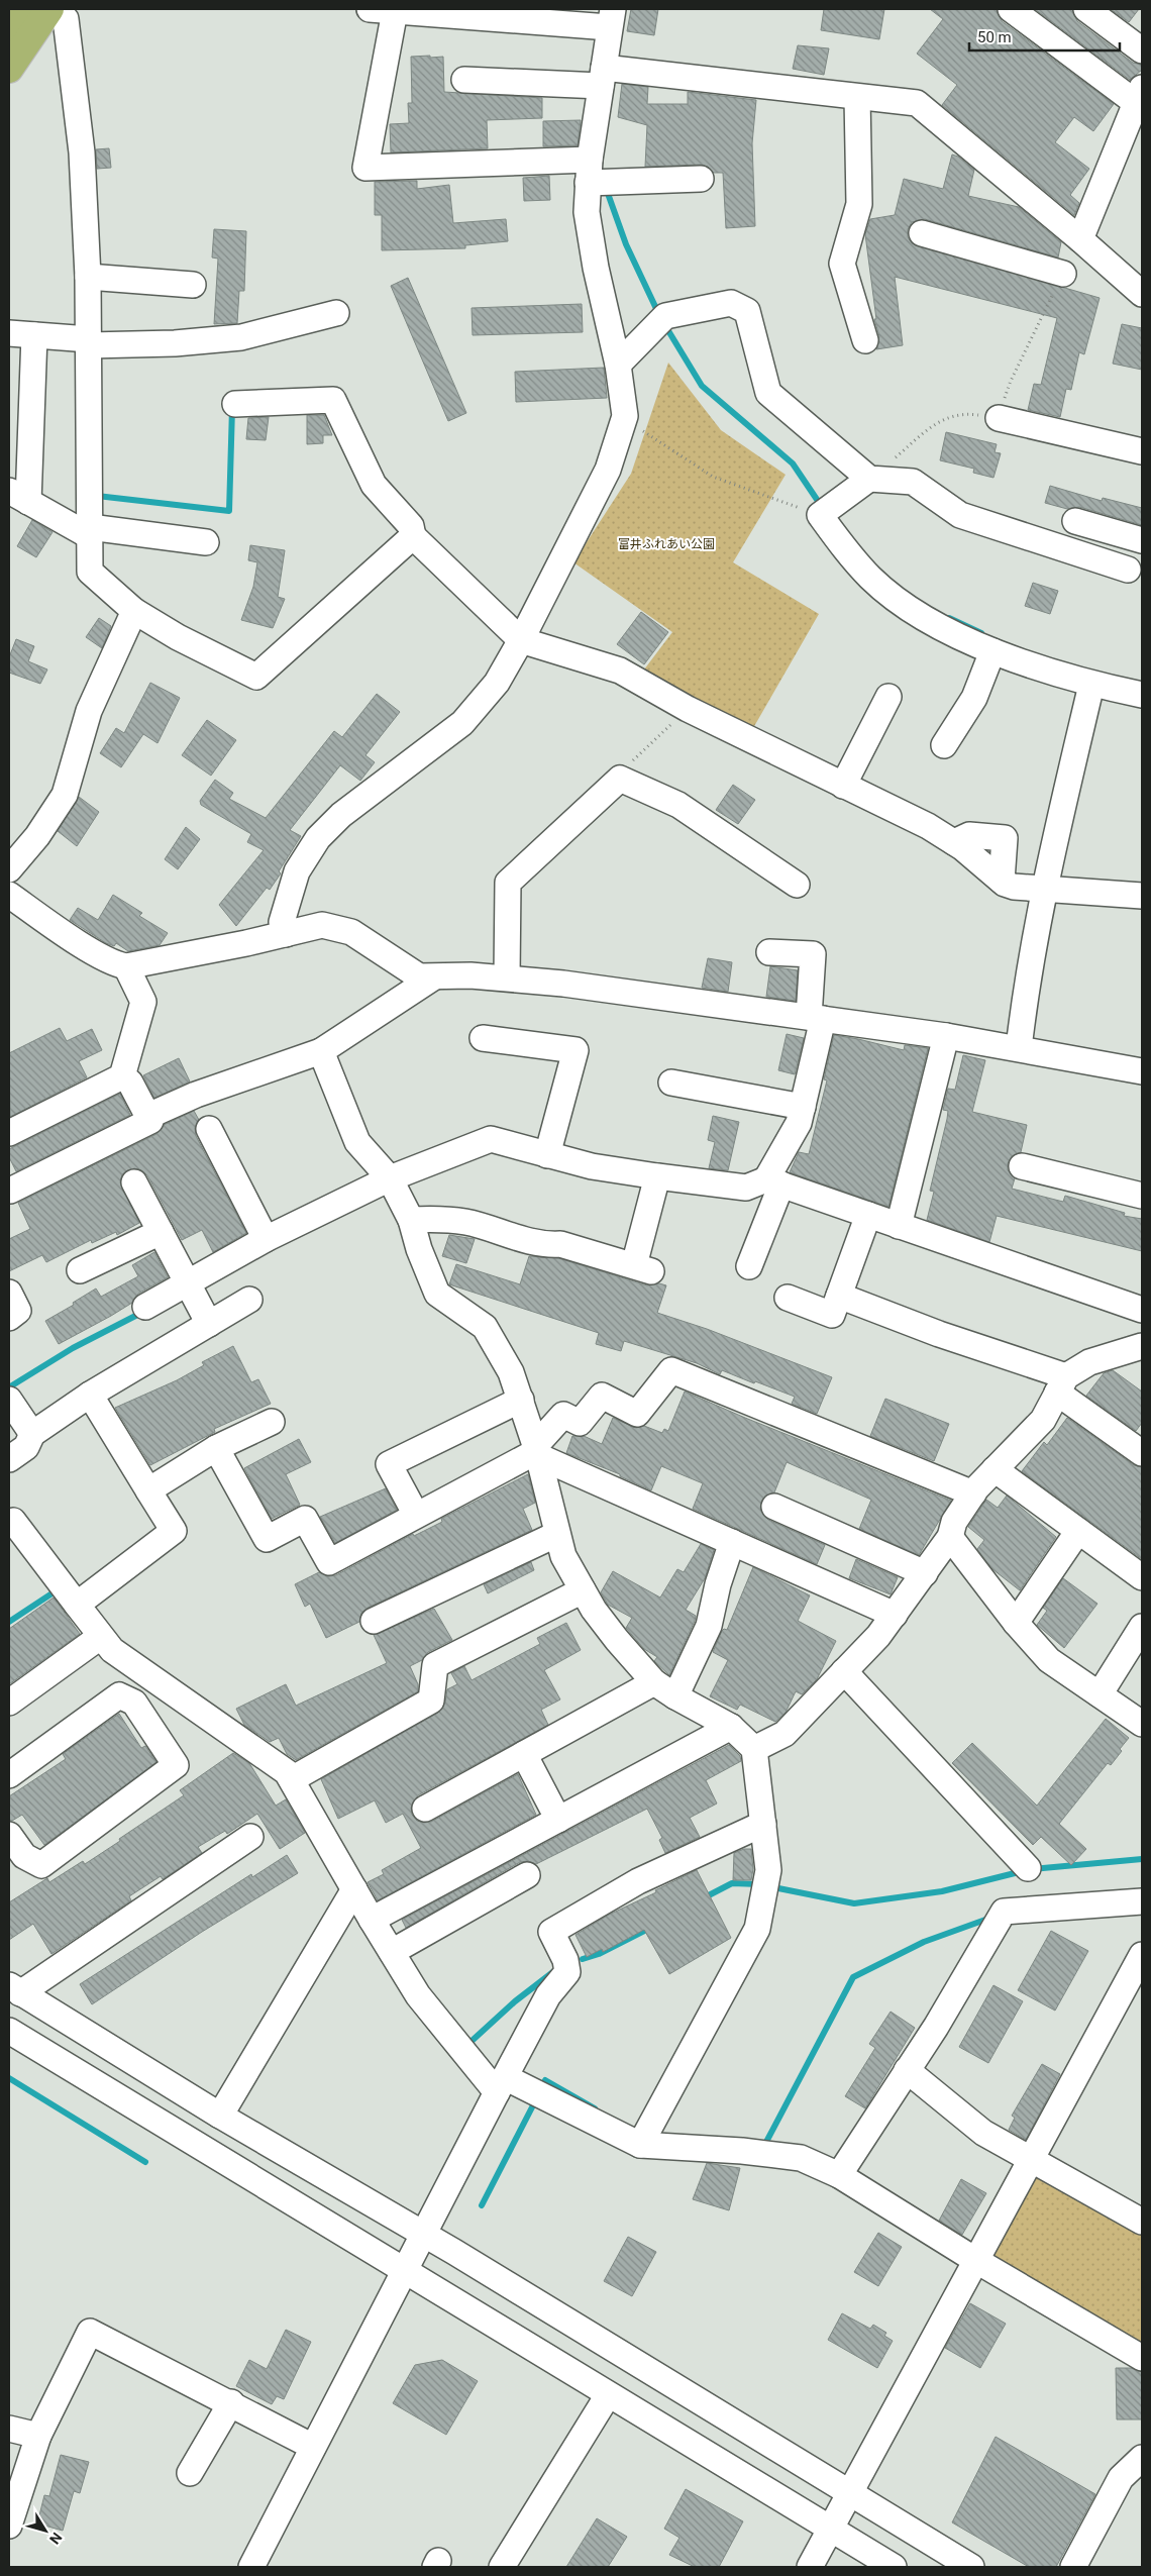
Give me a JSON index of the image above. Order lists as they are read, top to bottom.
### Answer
{
  "parks": ["富井ふれあい公園"],
  "scale_bar": "50 m",
  "north": "bottom right"
}
